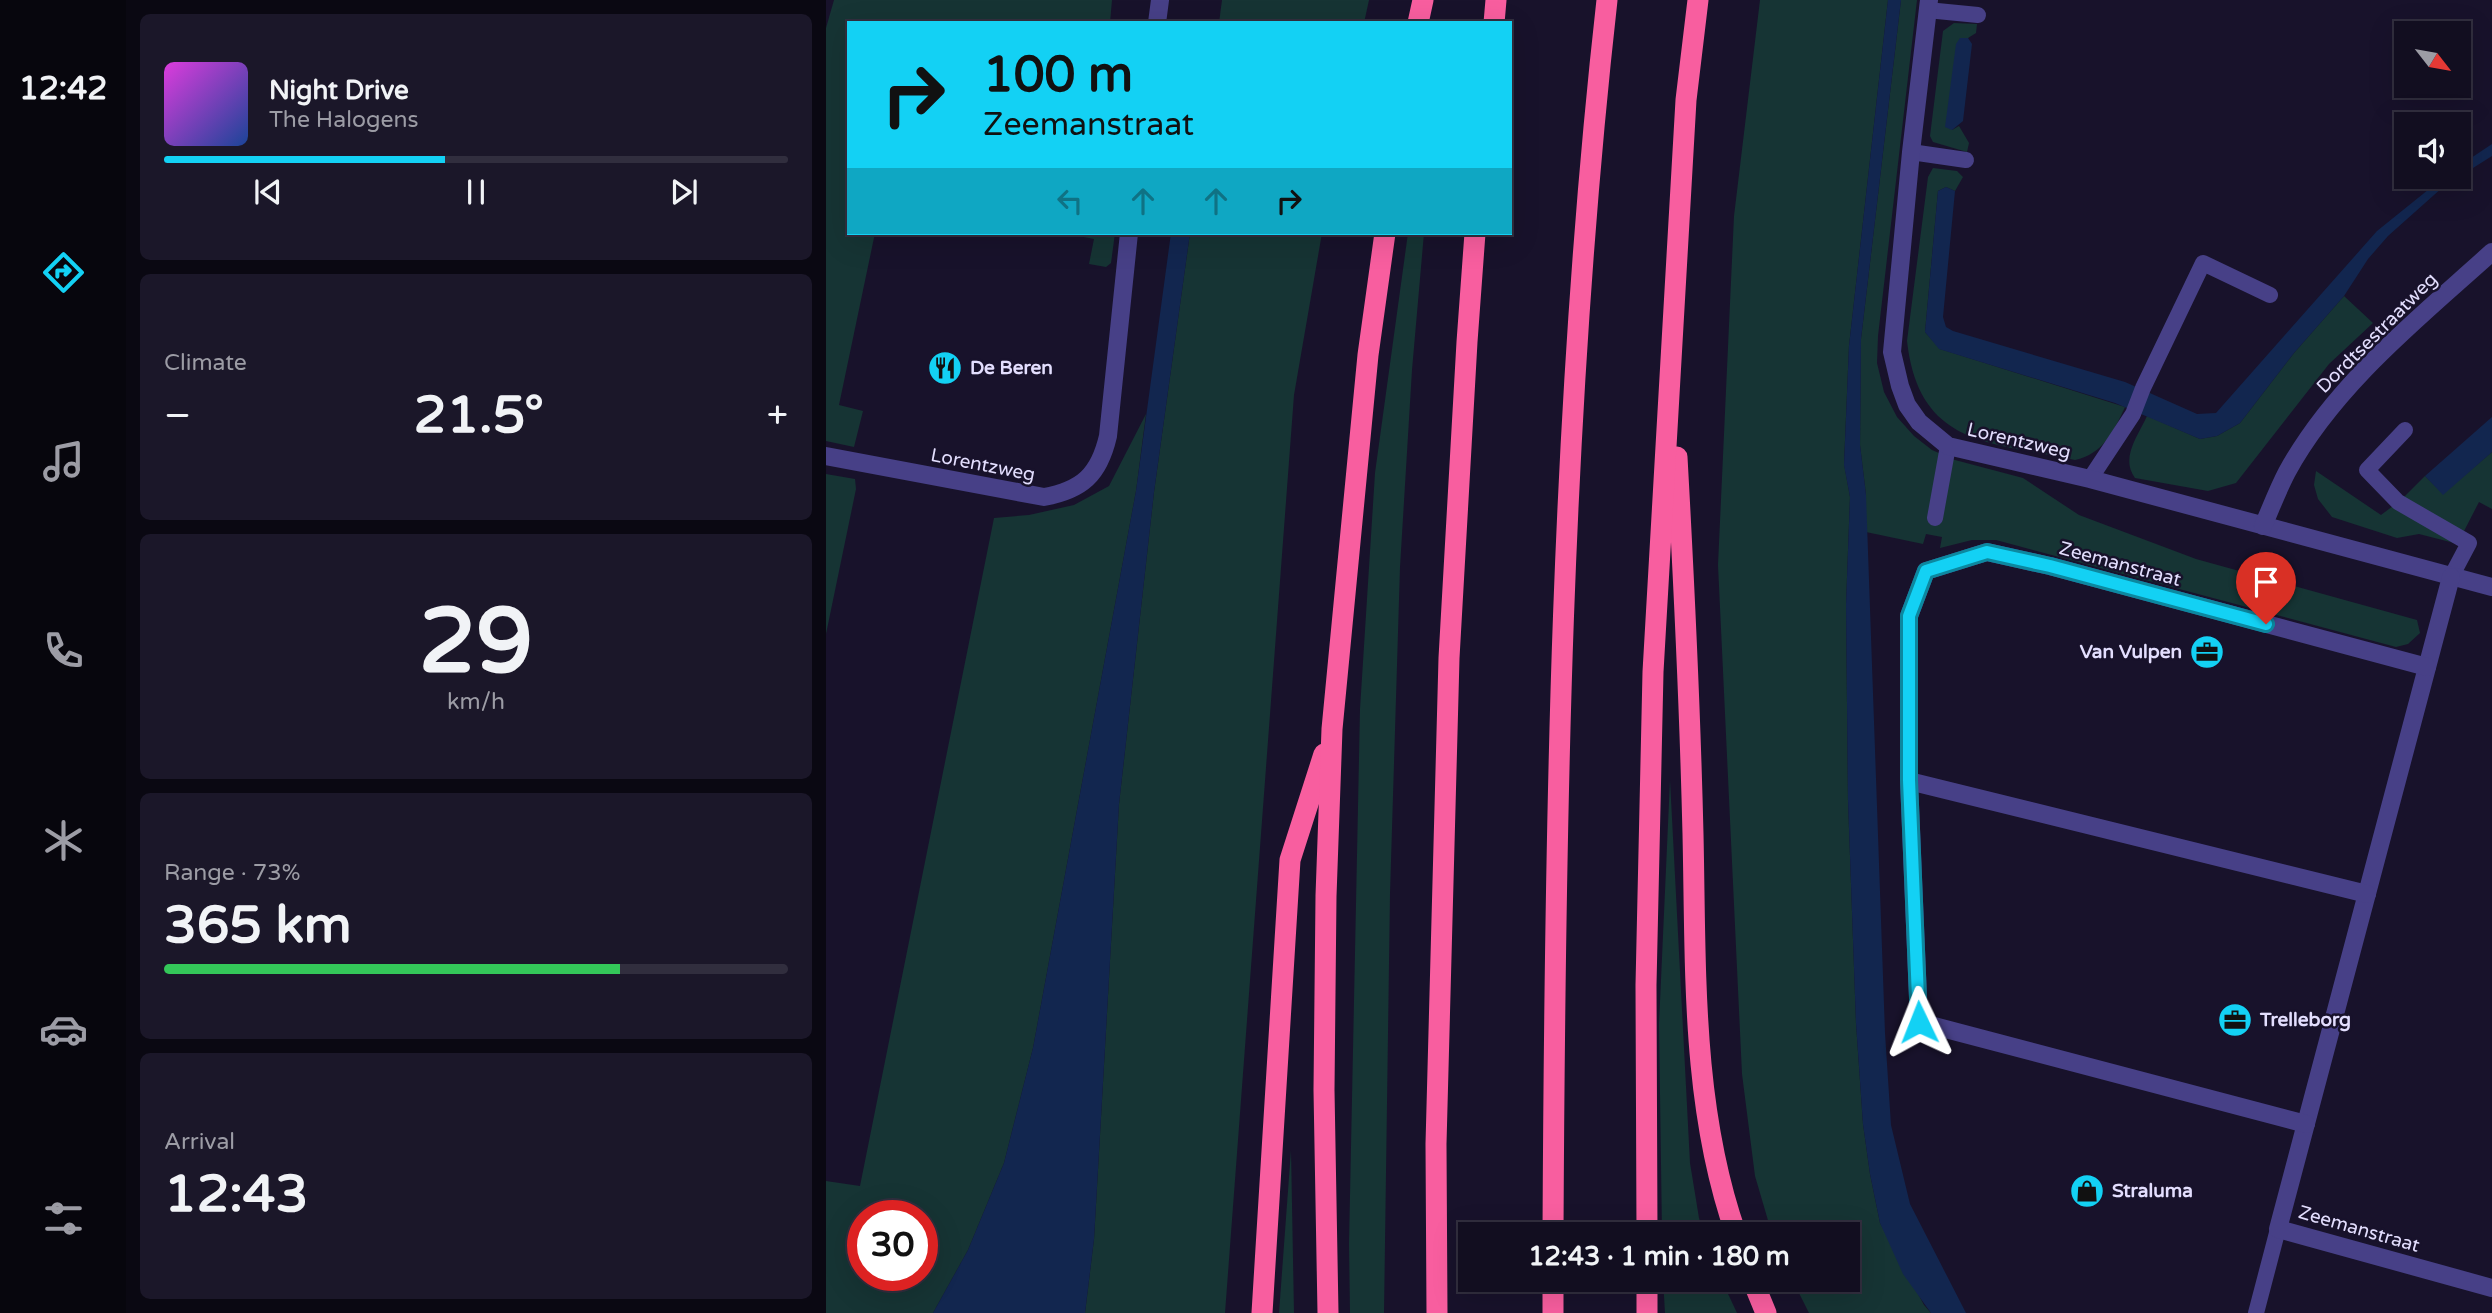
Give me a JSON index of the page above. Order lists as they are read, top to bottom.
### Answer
{
  "streets": {
    "street": ["Dordtsestraatweg", "Lorentzweg", "Zeemanstraat"]
  },
  "crossings": [
    ["Dordtsestraatweg", "Lorentzweg"],
    ["Lorentzweg", "Zeemanstraat"]
  ],
  "places": {
    "restaurant": ["De Beren"],
    "office": ["Van Vulpen", "Trelleborg"],
    "shop": ["Straluma"]
  },
  "north": "bottom right",
  "page": {
    "tabs": "12:42",
    "turn": ["100 m", "Zeemanstraat"],
    "song": ["Night Drive", "The Halogens"],
    "tile": [
      "Climate",
      ["29", "km/h"],
      ["Range · 73%", "365 km"],
      ["Arrival", "12:43"]
    ],
    "heat": ["−", "21.5°", "+"],
    "limit": "30",
    "trip": "12:43 · 1 min · 180 m"
  }
}
